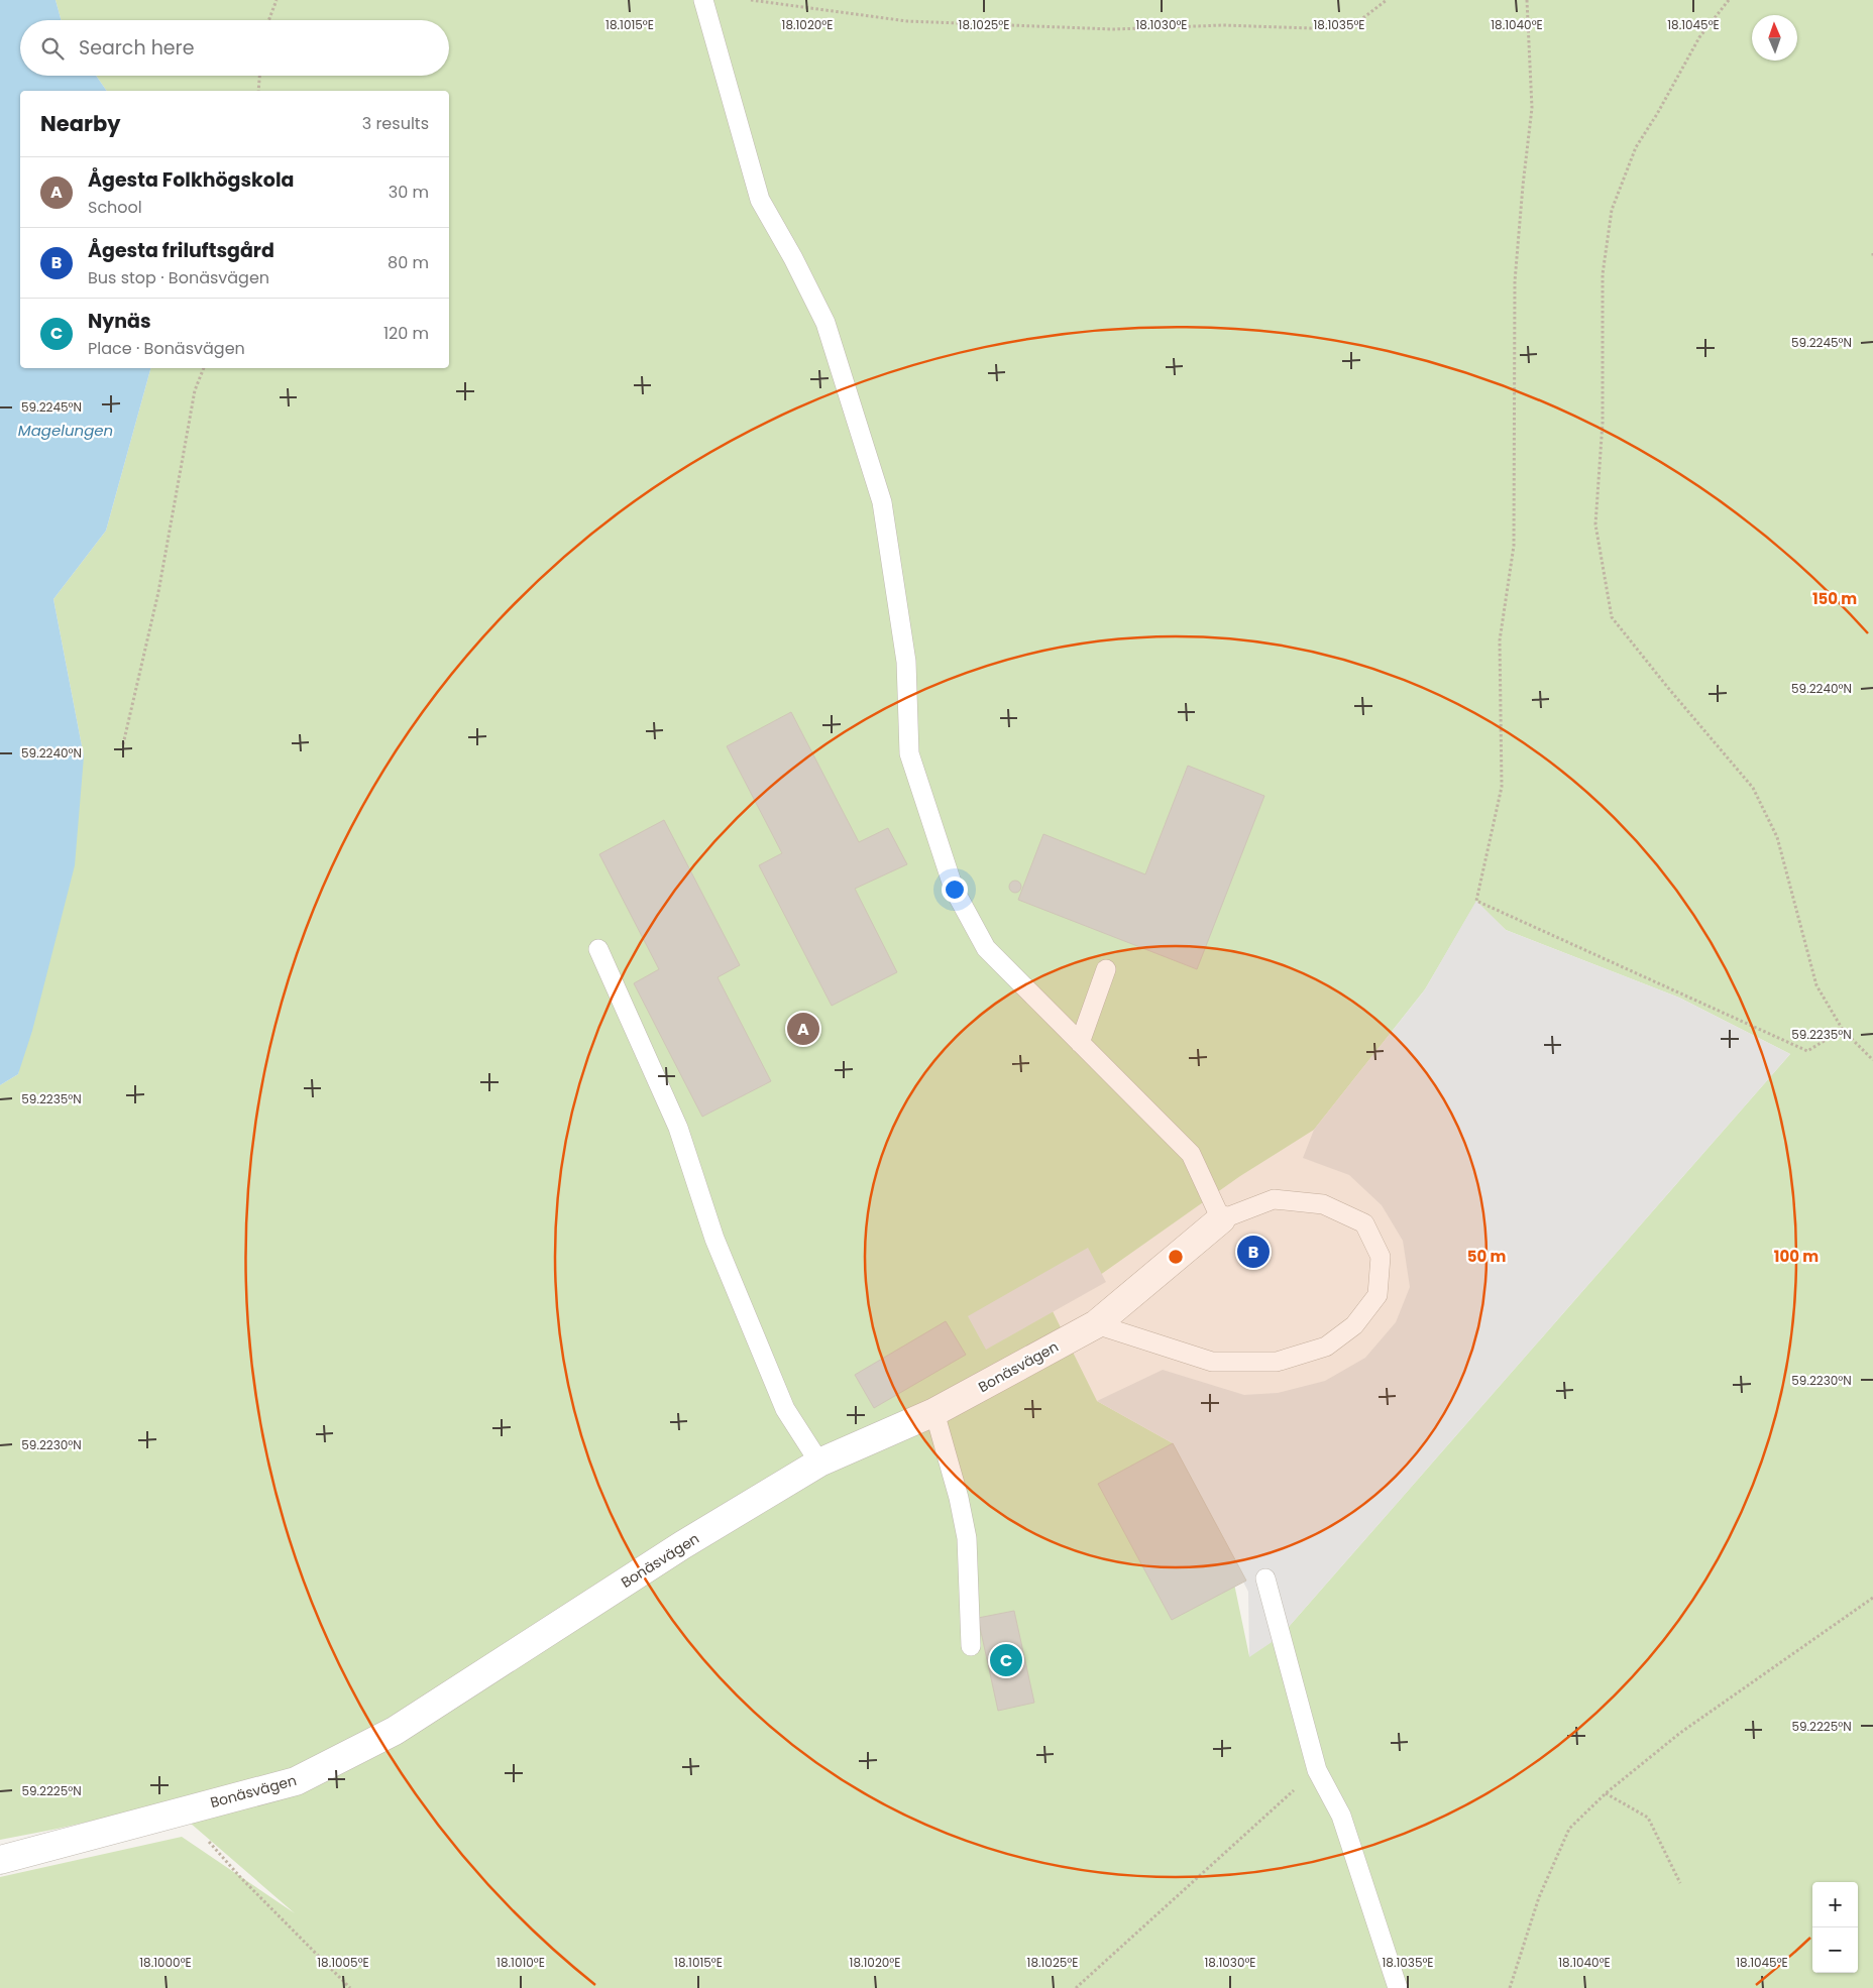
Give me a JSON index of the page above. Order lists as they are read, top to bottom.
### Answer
{
  "streets": {
    "street": ["Bonäsvägen"]
  },
  "water": ["Magelungen"],
  "north": "top",
  "page": {
    "search": "Search here",
    "heading": ["Nearby", "3 results"],
    "list": [
      {
        "mark": "A",
        "name": "Ågesta Folkhögskola",
        "note": "School",
        "value": "30 m"
      },
      {
        "mark": "B",
        "name": "Ågesta friluftsgård",
        "note": "Bus stop · Bonäsvägen",
        "value": "80 m"
      },
      {
        "mark": "C",
        "name": "Nynäs",
        "note": "Place · Bonäsvägen",
        "value": "120 m"
      }
    ],
    "pins": ["A", "B", "C"],
    "map_buttons": ["+", "−"]
  },
  "coordinates": [
    "18.1015°E",
    "18.1020°E",
    "18.1025°E",
    "18.1030°E",
    "18.1035°E",
    "18.1040°E",
    "18.1045°E",
    "59.2245°N",
    "59.2240°N",
    "59.2235°N",
    "59.2230°N",
    "59.2225°N",
    "18.1000°E",
    "18.1005°E",
    "18.1010°E"
  ],
  "rings": ["150 m", "50 m", "100 m"]
}
